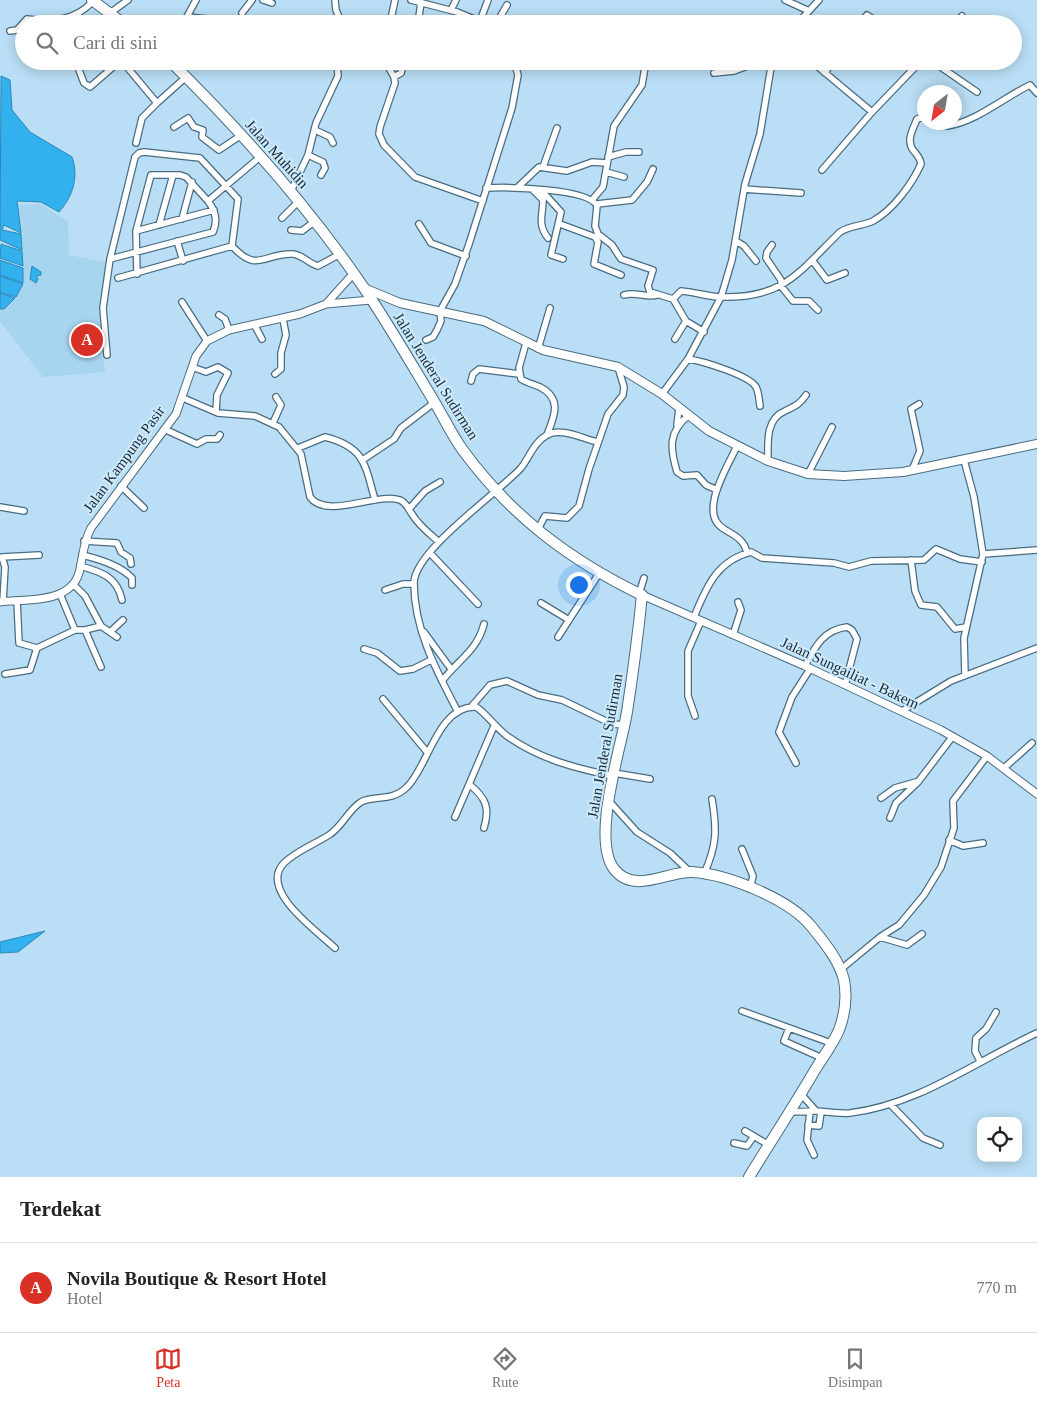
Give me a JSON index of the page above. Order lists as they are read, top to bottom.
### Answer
{
  "streets": {
    "highway": ["Jalan Muhidin", "Jalan Jenderal Sudirman"],
    "street": ["Jalan Kampung Pasir", "Jalan Sungailiat - Bakem"]
  },
  "crossings": [
    ["Jalan Muhidin", "Jalan Jenderal Sudirman"],
    ["Jalan Jenderal Sudirman", "Jalan Sungailiat - Bakem"]
  ],
  "north": "bottom left",
  "page": {
    "search": "Cari di sini",
    "pins": "A",
    "heading": "Terdekat",
    "list": [
      {
        "mark": "A",
        "name": "Novila Boutique & Resort Hotel",
        "note": "Hotel",
        "value": "770 m"
      }
    ],
    "nav": ["Peta", "Rute", "Disimpan"]
  }
}
